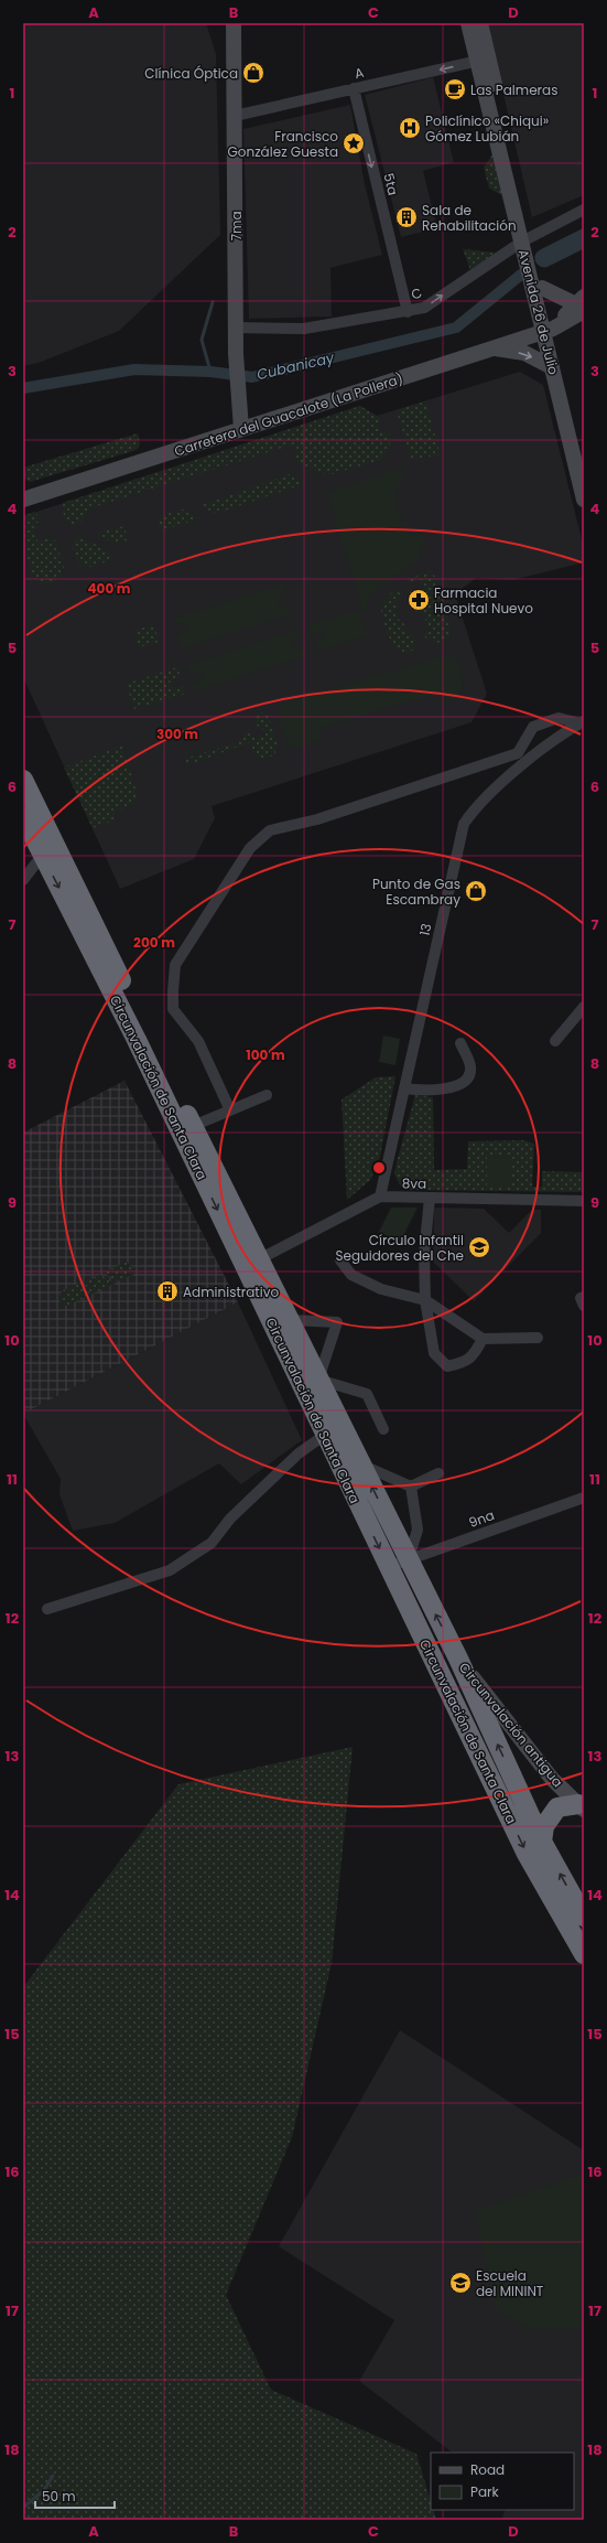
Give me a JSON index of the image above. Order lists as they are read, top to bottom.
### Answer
{
  "streets": {
    "highway": ["Circunvalación de Santa Clara"],
    "main road": [
      "7ma",
      "Avenida 26 de Julio",
      "Carretera del Guacalote (La Pollera)",
      "Circunvalación antigua"
    ],
    "street": [
      "A",
      "5ta",
      "C",
      "13",
      "8va",
      "9na"
    ]
  },
  "crossings": [
    ["A", "5ta"],
    ["A", "7ma"],
    ["A", "Avenida 26 de Julio"],
    ["5ta", "C"],
    ["7ma", "C"],
    ["7ma", "Carretera del Guacalote (La Pollera)"],
    ["C", "Avenida 26 de Julio"],
    ["Avenida 26 de Julio", "Carretera del Guacalote (La Pollera)"],
    ["13", "8va"],
    ["Circunvalación de Santa Clara", "8va"],
    ["Circunvalación de Santa Clara", "9na"],
    ["Circunvalación de Santa Clara", "Circunvalación antigua"]
  ],
  "one_way": ["A", "5ta", "C"],
  "water": ["Cubanicay"],
  "places": {
    "shop": ["Clínica Óptica", "Punto de Gas Escambray"],
    "cafe": ["Las Palmeras"],
    "hospital": ["Policlínico «Chiqui» Gómez Lubián"],
    "place": ["Francisco González Guesta"],
    "building": ["Sala de Rehabilitación", "Administrativo"],
    "pharmacy": ["Farmacia Hospital Nuevo"],
    "school or university": ["Círculo Infantil Seguidores del Che", "Escuela del MININT"]
  },
  "legend": ["Road", "Park"],
  "scale_bar": "50 m",
  "grid": {
    "columns": [
      "A",
      "B",
      "C",
      "D"
    ],
    "rows": [
      "1",
      "2",
      "3",
      "4",
      "5",
      "6",
      "7",
      "8",
      "9",
      "10",
      "11",
      "12",
      "13",
      "14",
      "15",
      "16",
      "17",
      "18"
    ]
  },
  "rings": [
    "400 m",
    "300 m",
    "200 m",
    "100 m"
  ]
}
